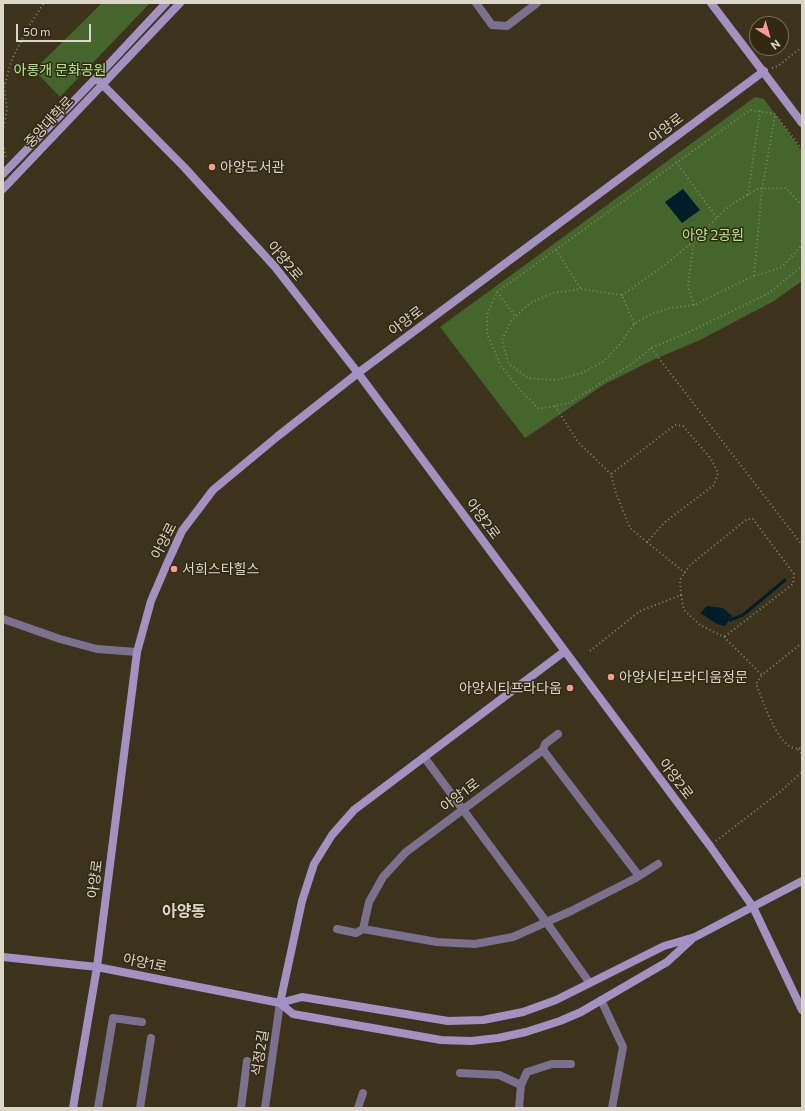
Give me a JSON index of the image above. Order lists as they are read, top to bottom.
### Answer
{
  "streets": {
    "street": [
      "중앙대학로",
      "아양로",
      "아양2로",
      "아양1로",
      "석정2길"
    ]
  },
  "crossings": [
    ["중앙대학로", "아양2로"],
    ["아양로", "아양2로"],
    ["아양로", "아양1로"],
    ["아양2로", "아양1로"],
    ["아양1로", "석정2길"]
  ],
  "districts": ["아양동"],
  "parks": ["아롱개 문화공원", "아양 2공원"],
  "places": [
    "아양도서관",
    "서희스타힐스",
    "아양시티프라디움정문",
    "아양시티프라다움"
  ],
  "scale_bar": "50 m",
  "north": "bottom right"
}
